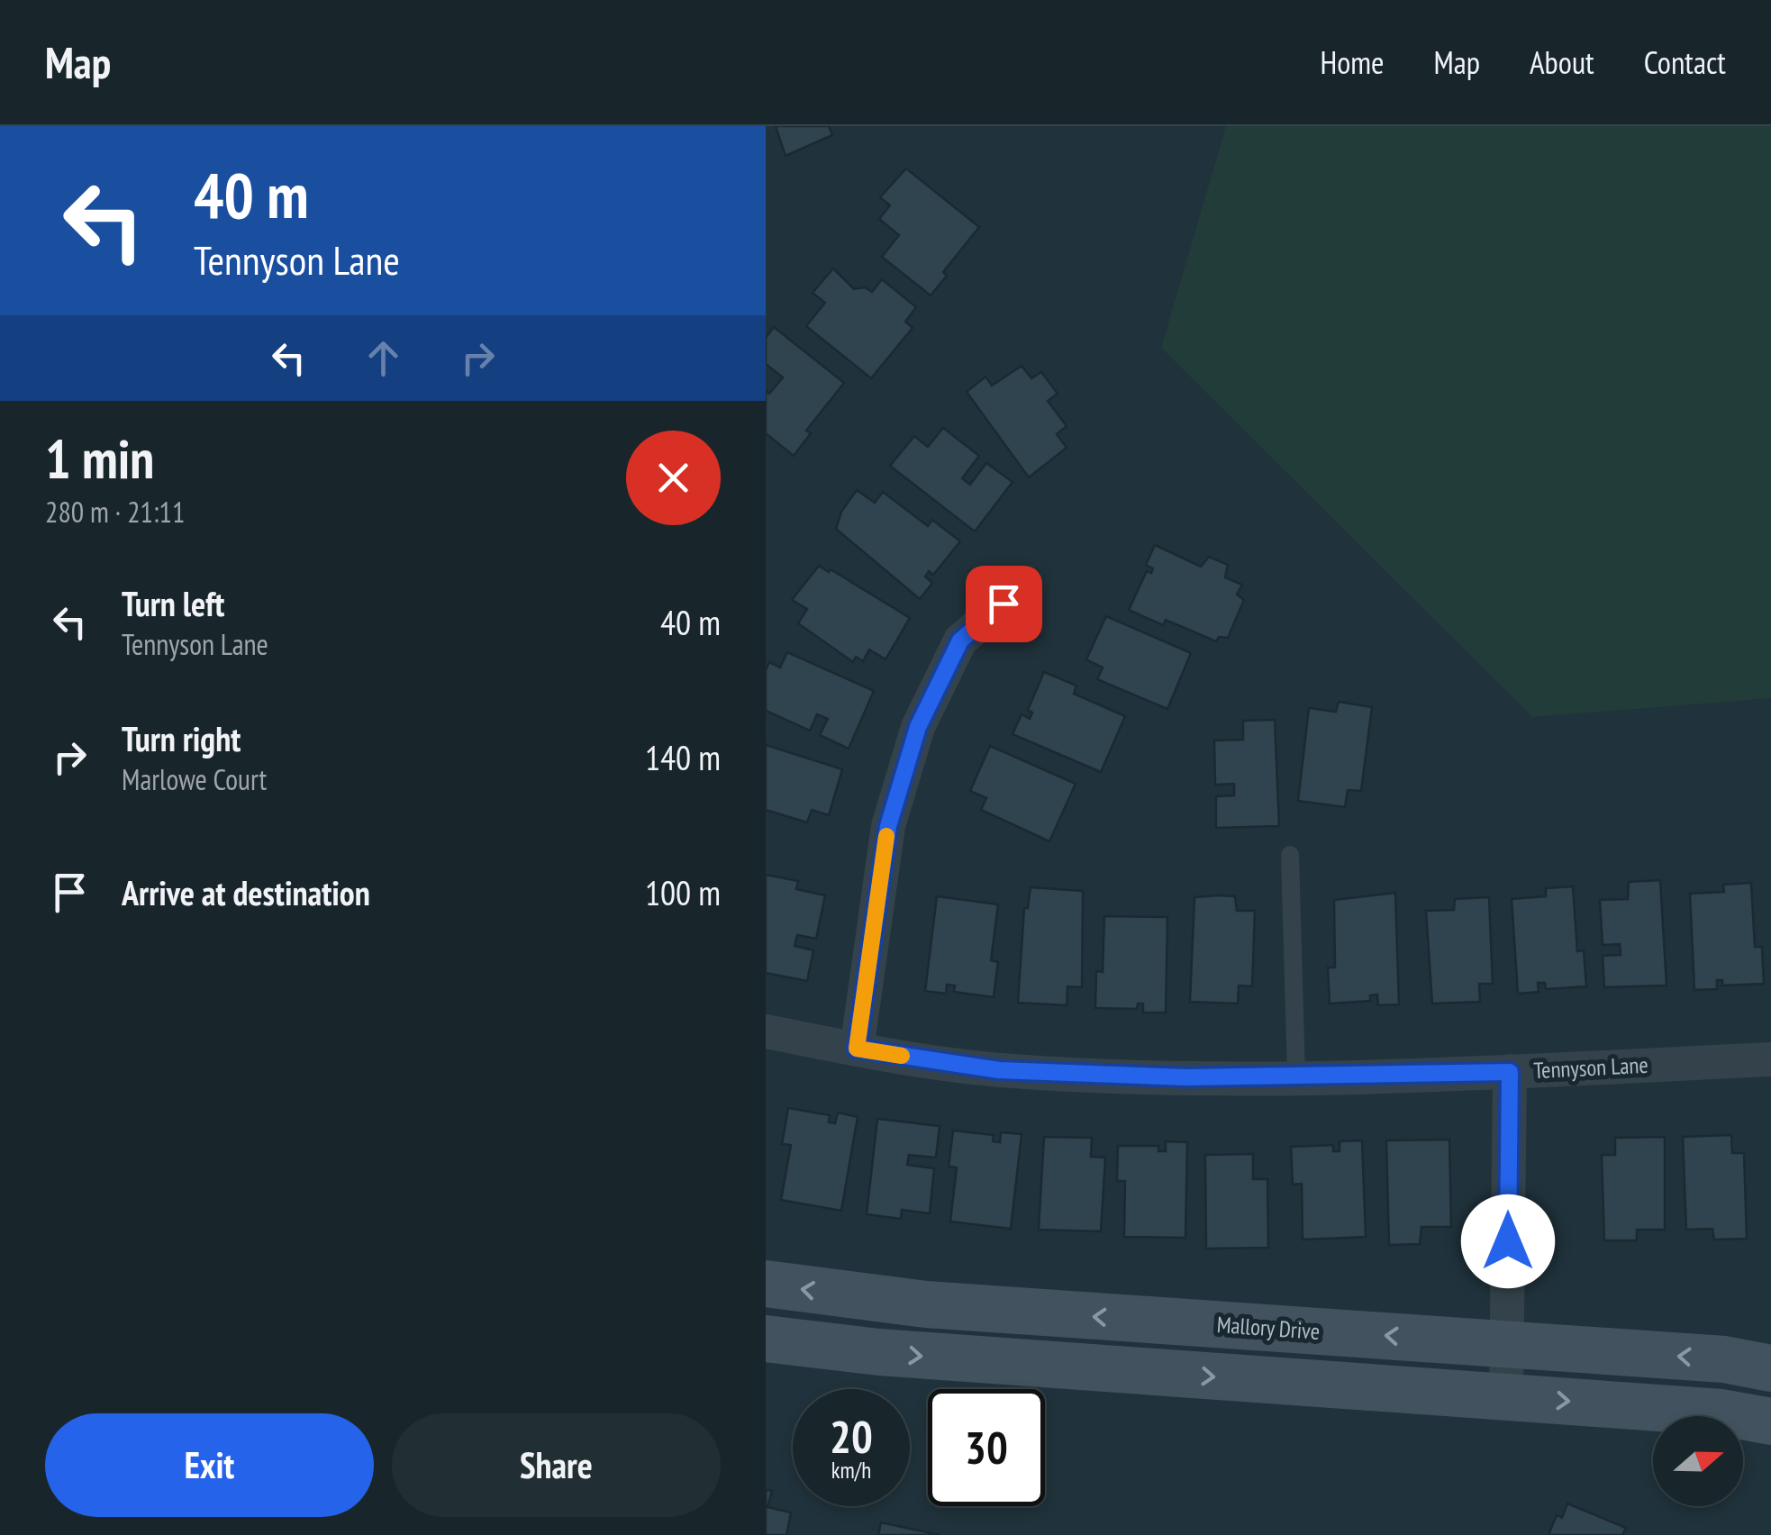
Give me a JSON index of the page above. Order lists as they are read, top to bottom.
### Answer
{
  "streets": {
    "main road": ["Mallory Drive"],
    "street": ["Tennyson Lane"]
  },
  "north": "right",
  "page": {
    "header": "Map",
    "nav": [
      "Home",
      "Map",
      "About",
      "Contact"
    ],
    "turn": ["40 m", "Tennyson Lane"],
    "heading": ["1 min", "280 m · 21:11"],
    "list": [
      {
        "name": "Turn left",
        "note": "Tennyson Lane",
        "value": "40 m"
      },
      {
        "name": "Turn right",
        "note": "Marlowe Court",
        "value": "140 m"
      },
      {
        "name": "Arrive at destination",
        "value": "100 m"
      }
    ],
    "speed": "20 km/h",
    "limit": "30",
    "buttons": ["Exit", "Share"]
  }
}
